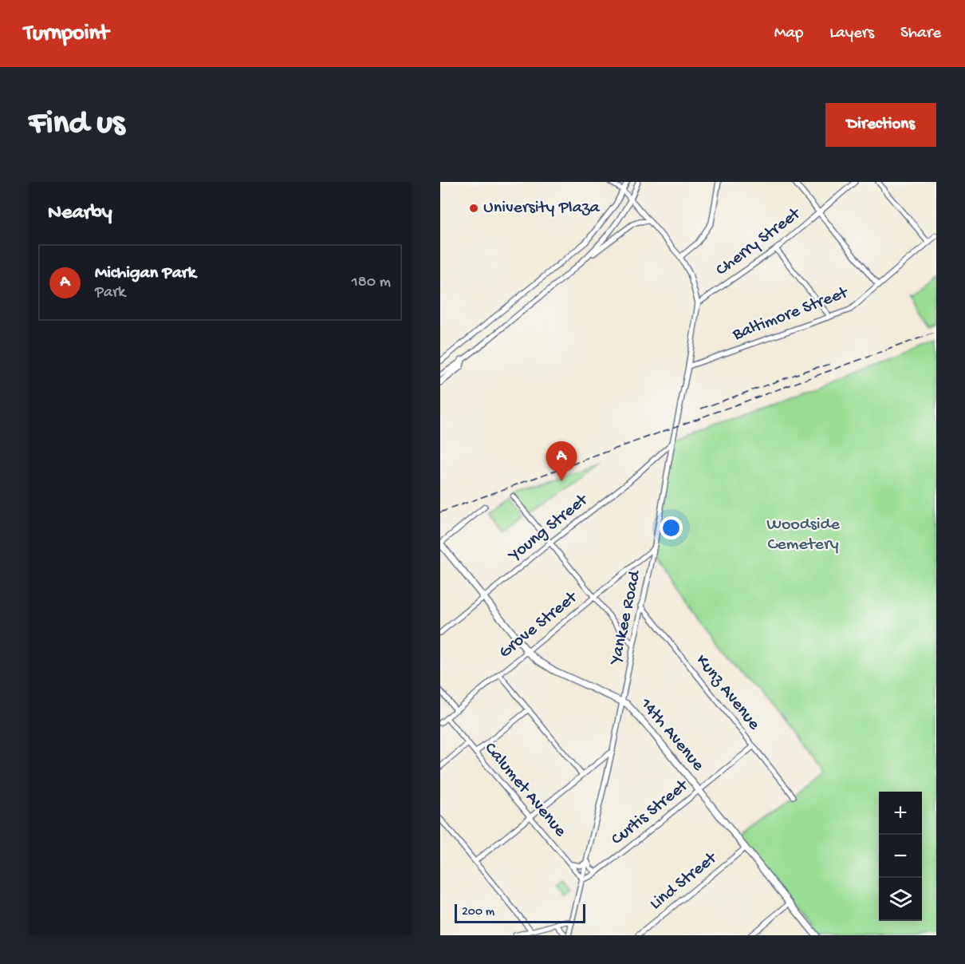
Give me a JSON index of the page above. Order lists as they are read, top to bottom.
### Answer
{
  "streets": {
    "main road": ["14th Avenue"],
    "street": [
      "Cherry Street",
      "Baltimore Street",
      "Young Street",
      "Yankee Road",
      "Grove Street",
      "Kunz Avenue",
      "Calumet Avenue",
      "Curtis Street",
      "Lind Street"
    ]
  },
  "crossings": [
    ["Cherry Street", "Yankee Road"],
    ["Baltimore Street", "Yankee Road"],
    ["Young Street", "Yankee Road"],
    ["Young Street", "14th Avenue"],
    ["Yankee Road", "Grove Street"],
    ["Yankee Road", "Kunz Avenue"],
    ["Yankee Road", "14th Avenue"],
    ["Yankee Road", "Calumet Avenue"],
    ["Yankee Road", "Curtis Street"],
    ["Grove Street", "14th Avenue"],
    ["Grove Street", "Calumet Avenue"],
    ["Kunz Avenue", "Curtis Street"],
    ["14th Avenue", "Curtis Street"],
    ["14th Avenue", "Lind Street"],
    ["Calumet Avenue", "Curtis Street"]
  ],
  "parks": ["Woodside Cemetery"],
  "places": ["University Plaza"],
  "scale_bar": "200 m",
  "page": {
    "header": "Turnpoint",
    "nav": ["Map", "Layers", "Share"],
    "buttons": "Directions",
    "title": "Find us",
    "heading": "Nearby",
    "list": [
      {
        "mark": "A",
        "name": "Michigan Park",
        "note": "Park",
        "value": "180 m"
      }
    ],
    "pins": "A",
    "map_buttons": ["+", "−"],
    "scale": "200 m"
  }
}
